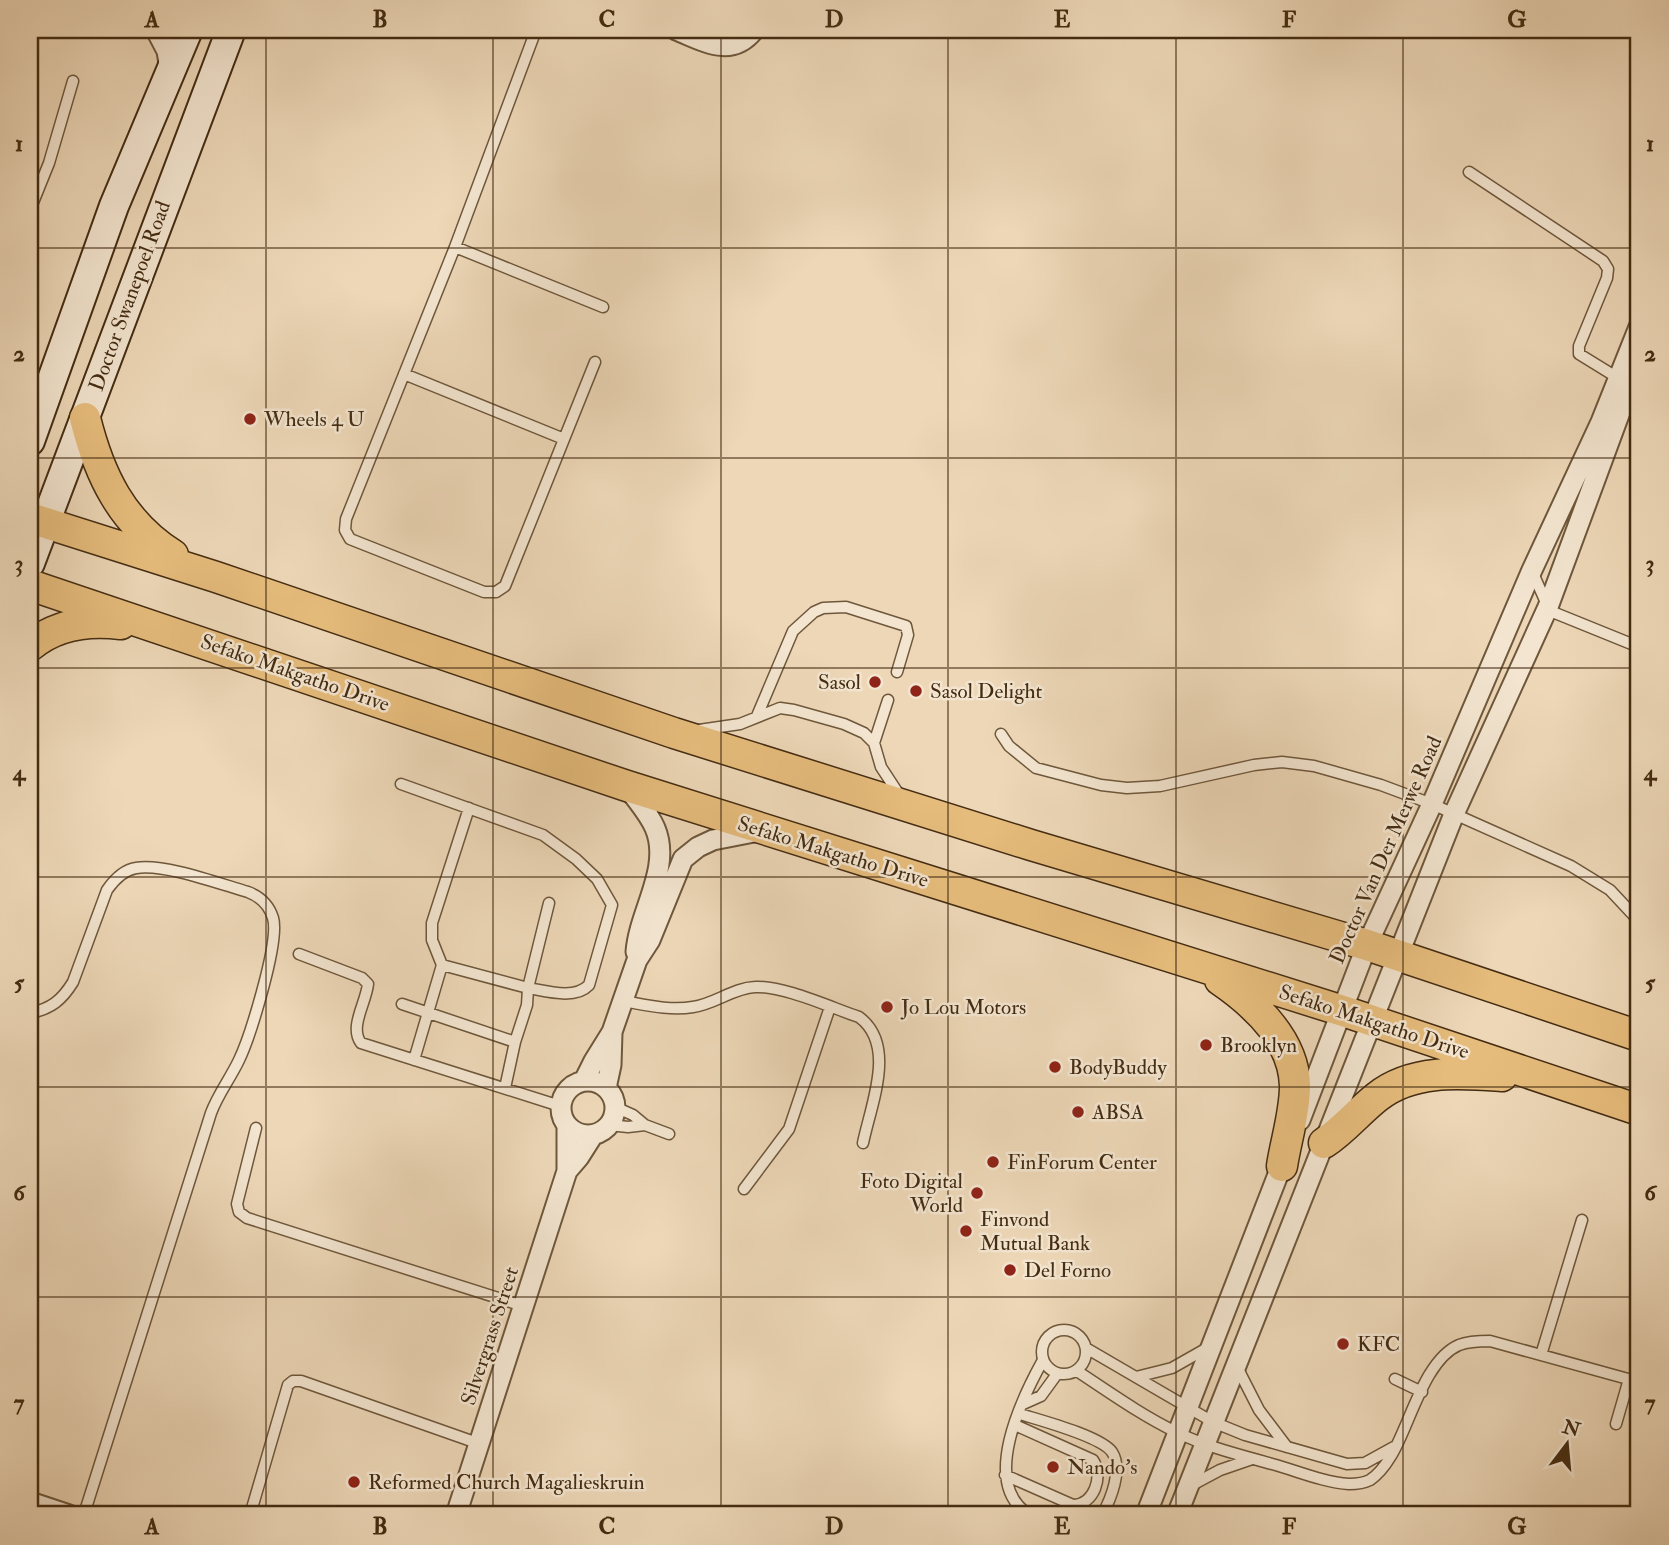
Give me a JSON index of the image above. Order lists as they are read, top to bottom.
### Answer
{
  "streets": {
    "main road": ["Doctor Swanepoel Road", "Sefako Makgatho Drive"],
    "street": ["Doctor Van Der Merwe Road", "Silvergrass Street"]
  },
  "crossings": [
    ["Sefako Makgatho Drive", "Doctor Van Der Merwe Road"]
  ],
  "places": [
    "Wheels 4 U",
    "Sasol",
    "Sasol Delight",
    "Jo Lou Motors",
    "Brooklyn",
    "BodyBuddy",
    "ABSA",
    "FinForum Center",
    "Foto Digital World",
    "Finvond Mutual Bank",
    "Del Forno",
    "KFC",
    "Nando's",
    "Reformed Church Magalieskruin"
  ],
  "north": "top",
  "grid": {
    "columns": [
      "A",
      "B",
      "C",
      "D",
      "E",
      "F",
      "G"
    ],
    "rows": [
      "1",
      "2",
      "3",
      "4",
      "5",
      "6",
      "7"
    ]
  }
}
